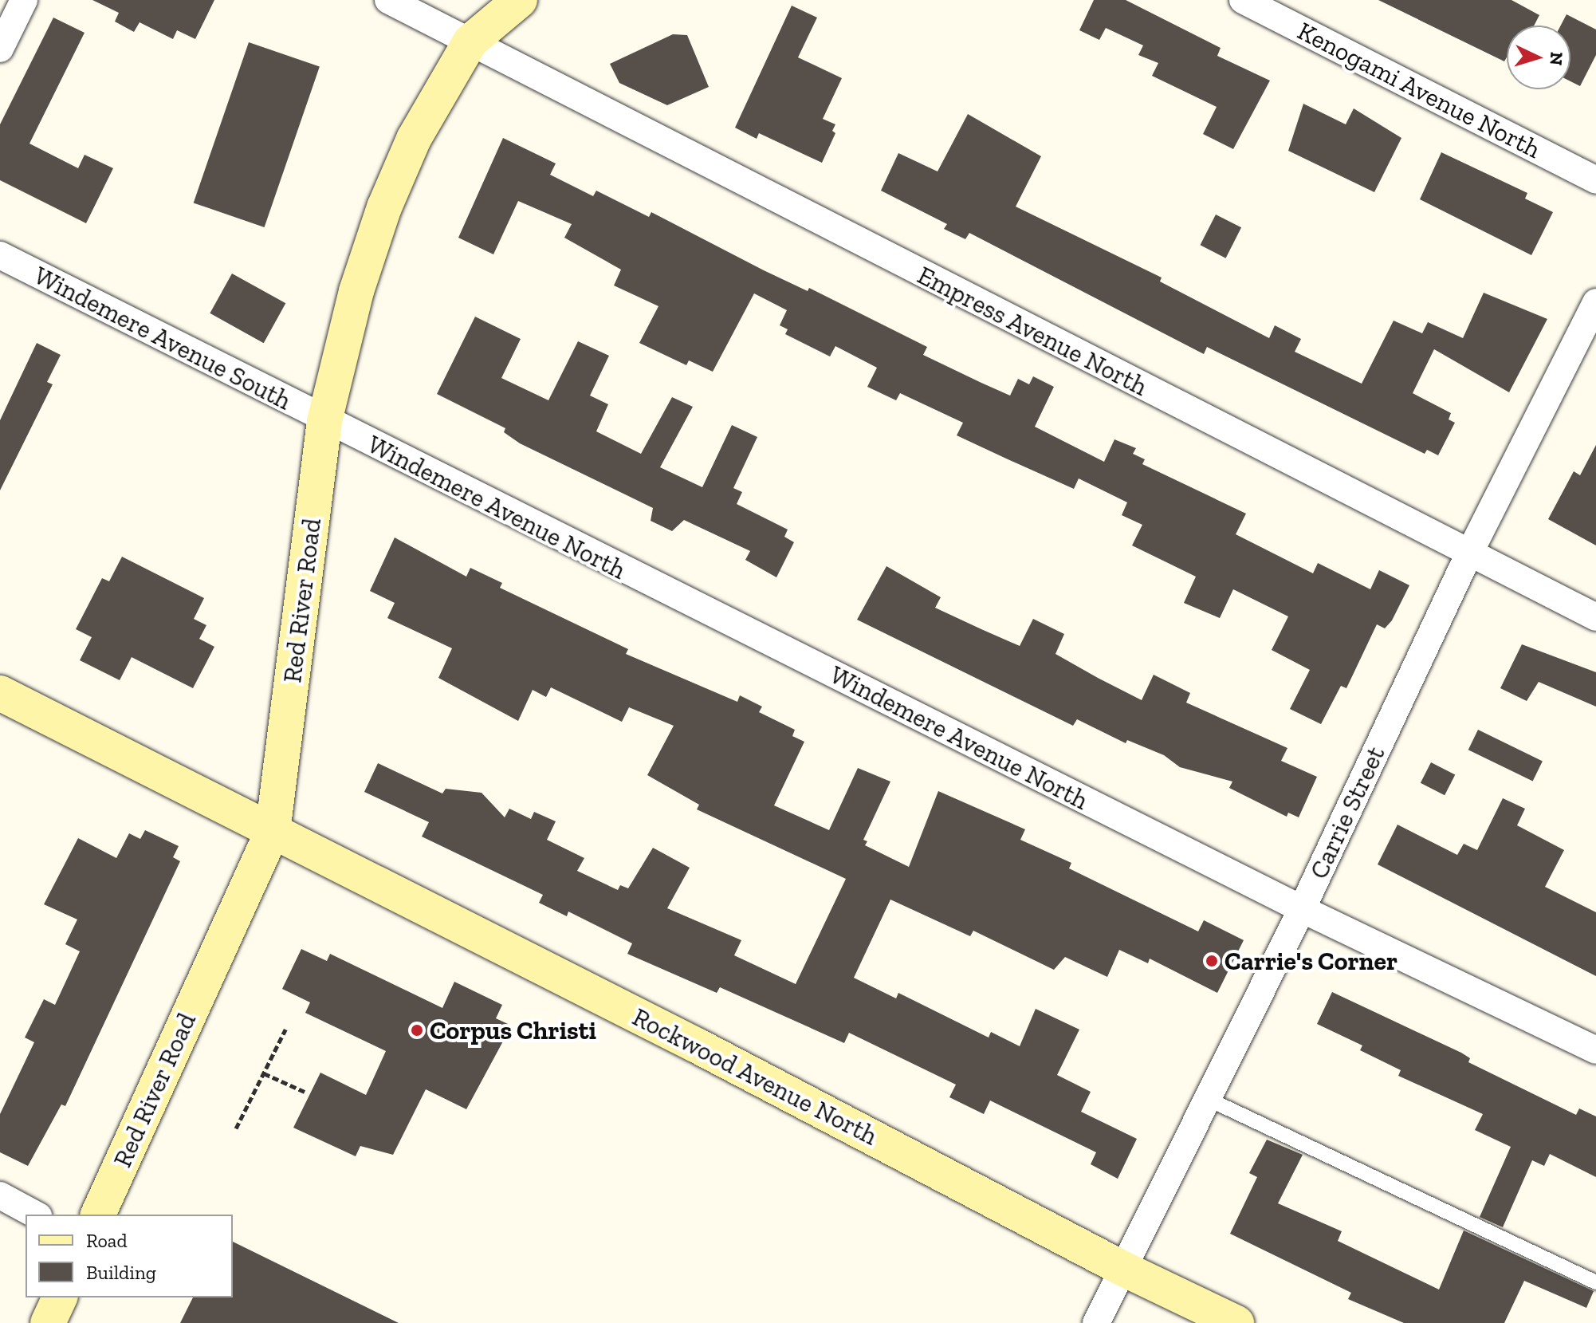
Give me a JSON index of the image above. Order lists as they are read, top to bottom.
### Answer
{
  "streets": {
    "street": [
      "Kenogami Avenue North",
      "Empress Avenue North",
      "Windemere Avenue South",
      "Windemere Avenue North",
      "Red River Road",
      "Carrie Street",
      "Rockwood Avenue North"
    ]
  },
  "crossings": [
    ["Empress Avenue North", "Red River Road"],
    ["Empress Avenue North", "Carrie Street"],
    ["Windemere Avenue South", "Windemere Avenue North"],
    ["Windemere Avenue South", "Red River Road"],
    ["Windemere Avenue North", "Red River Road"],
    ["Windemere Avenue North", "Carrie Street"],
    ["Red River Road", "Rockwood Avenue North"],
    ["Carrie Street", "Rockwood Avenue North"]
  ],
  "places": ["Carrie's Corner", "Corpus Christi"],
  "legend": ["Road", "Building"],
  "north": "right"
}
